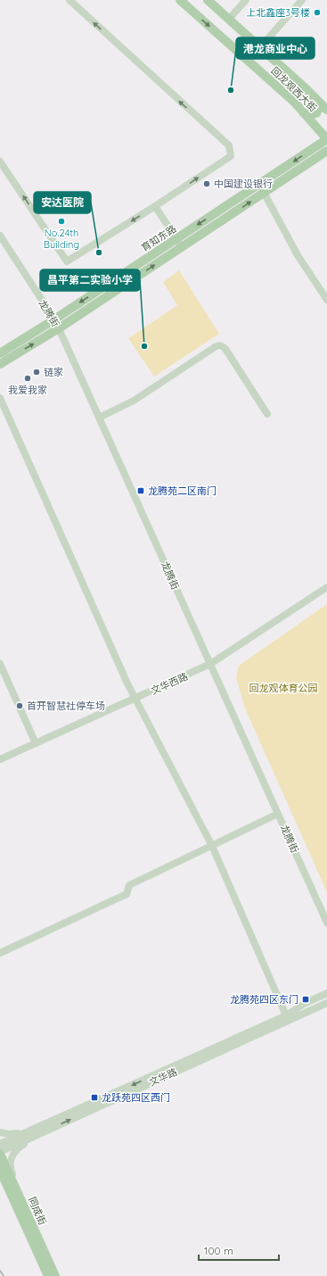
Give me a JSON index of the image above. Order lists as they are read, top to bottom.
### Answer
{
  "streets": {
    "main road": ["回龙观西大街", "育知东路", "同成街"],
    "street": ["龙腾街", "文华西路", "文华路"]
  },
  "crossings": [
    ["回龙观西大街", "育知东路"],
    ["育知东路", "龙腾街"],
    ["龙腾街", "文华西路"],
    ["文华路", "同成街"]
  ],
  "parks": ["回龙观体育公园"],
  "places": {
    "other": [
      "上北鑫座3号楼",
      "港龙商业中心",
      "中国建设银行",
      "No.24th Building",
      "安达医院",
      "昌平第二实验小学",
      "链家",
      "我爱我家",
      "首开智慧社停车场"
    ],
    "transit": ["龙腾苑二区南门", "龙腾苑四区东门", "龙跃苑四区西门"]
  },
  "scale_bar": "100 m"
}
